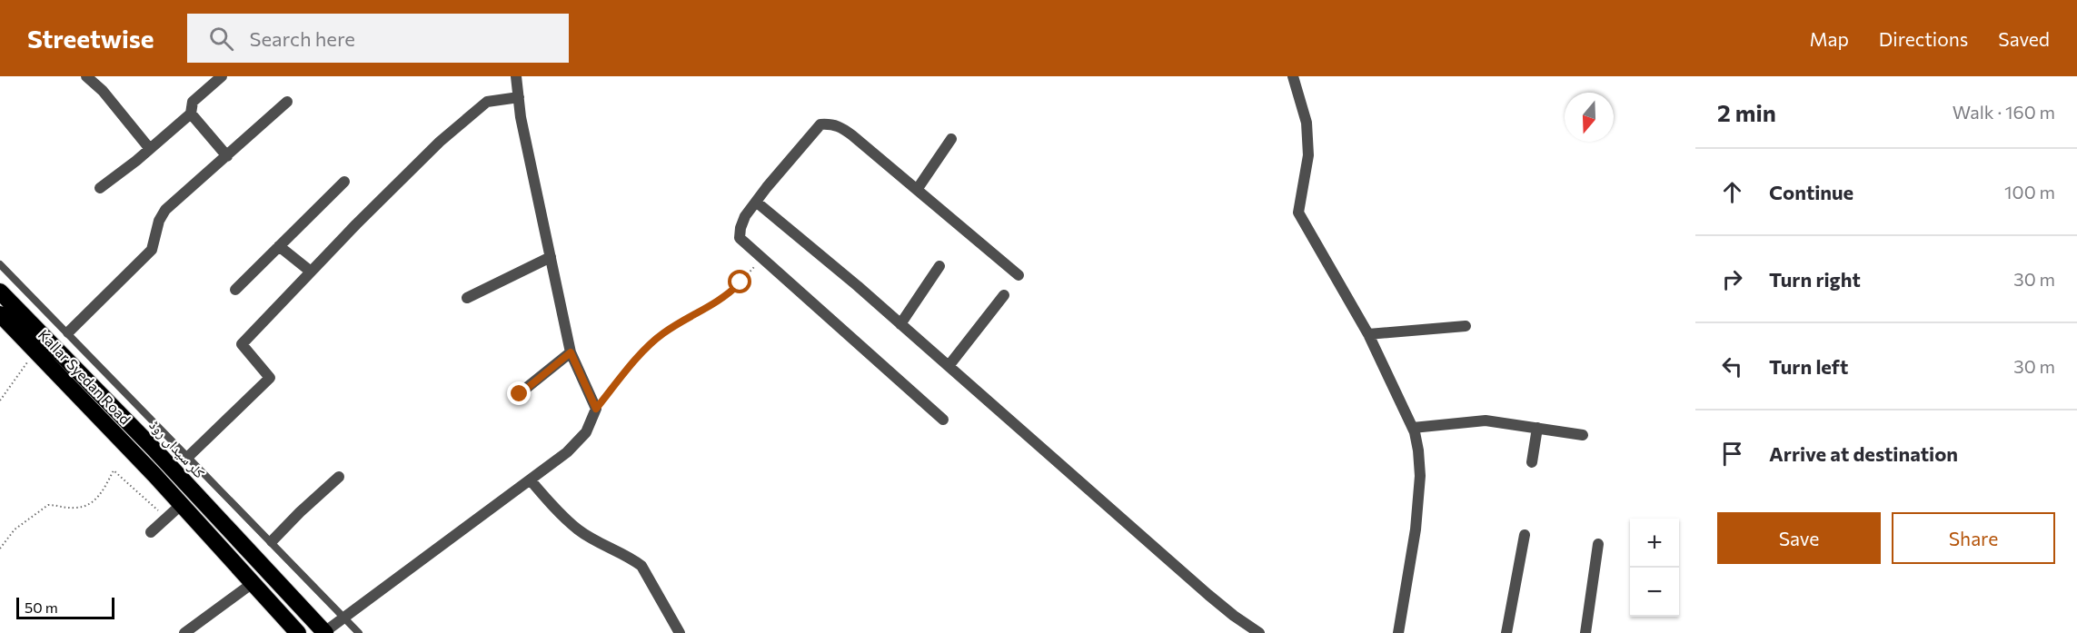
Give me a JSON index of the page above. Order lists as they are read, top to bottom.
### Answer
{
  "streets": {
    "highway": ["Kallar Syedan Road", "کلر سیداں روڈ"]
  },
  "scale_bar": "50 m",
  "north": "bottom",
  "page": {
    "header": "Streetwise",
    "search": "Search here",
    "nav": ["Map", "Directions", "Saved"],
    "heading": ["2 min", "Walk · 160 m"],
    "list": [
      ["Continue", "100 m"],
      ["Turn right", "30 m"],
      ["Turn left", "30 m"],
      "Arrive at destination"
    ],
    "buttons": ["Save", "Share"],
    "map_buttons": ["+", "−"],
    "scale": "50 m"
  }
}
